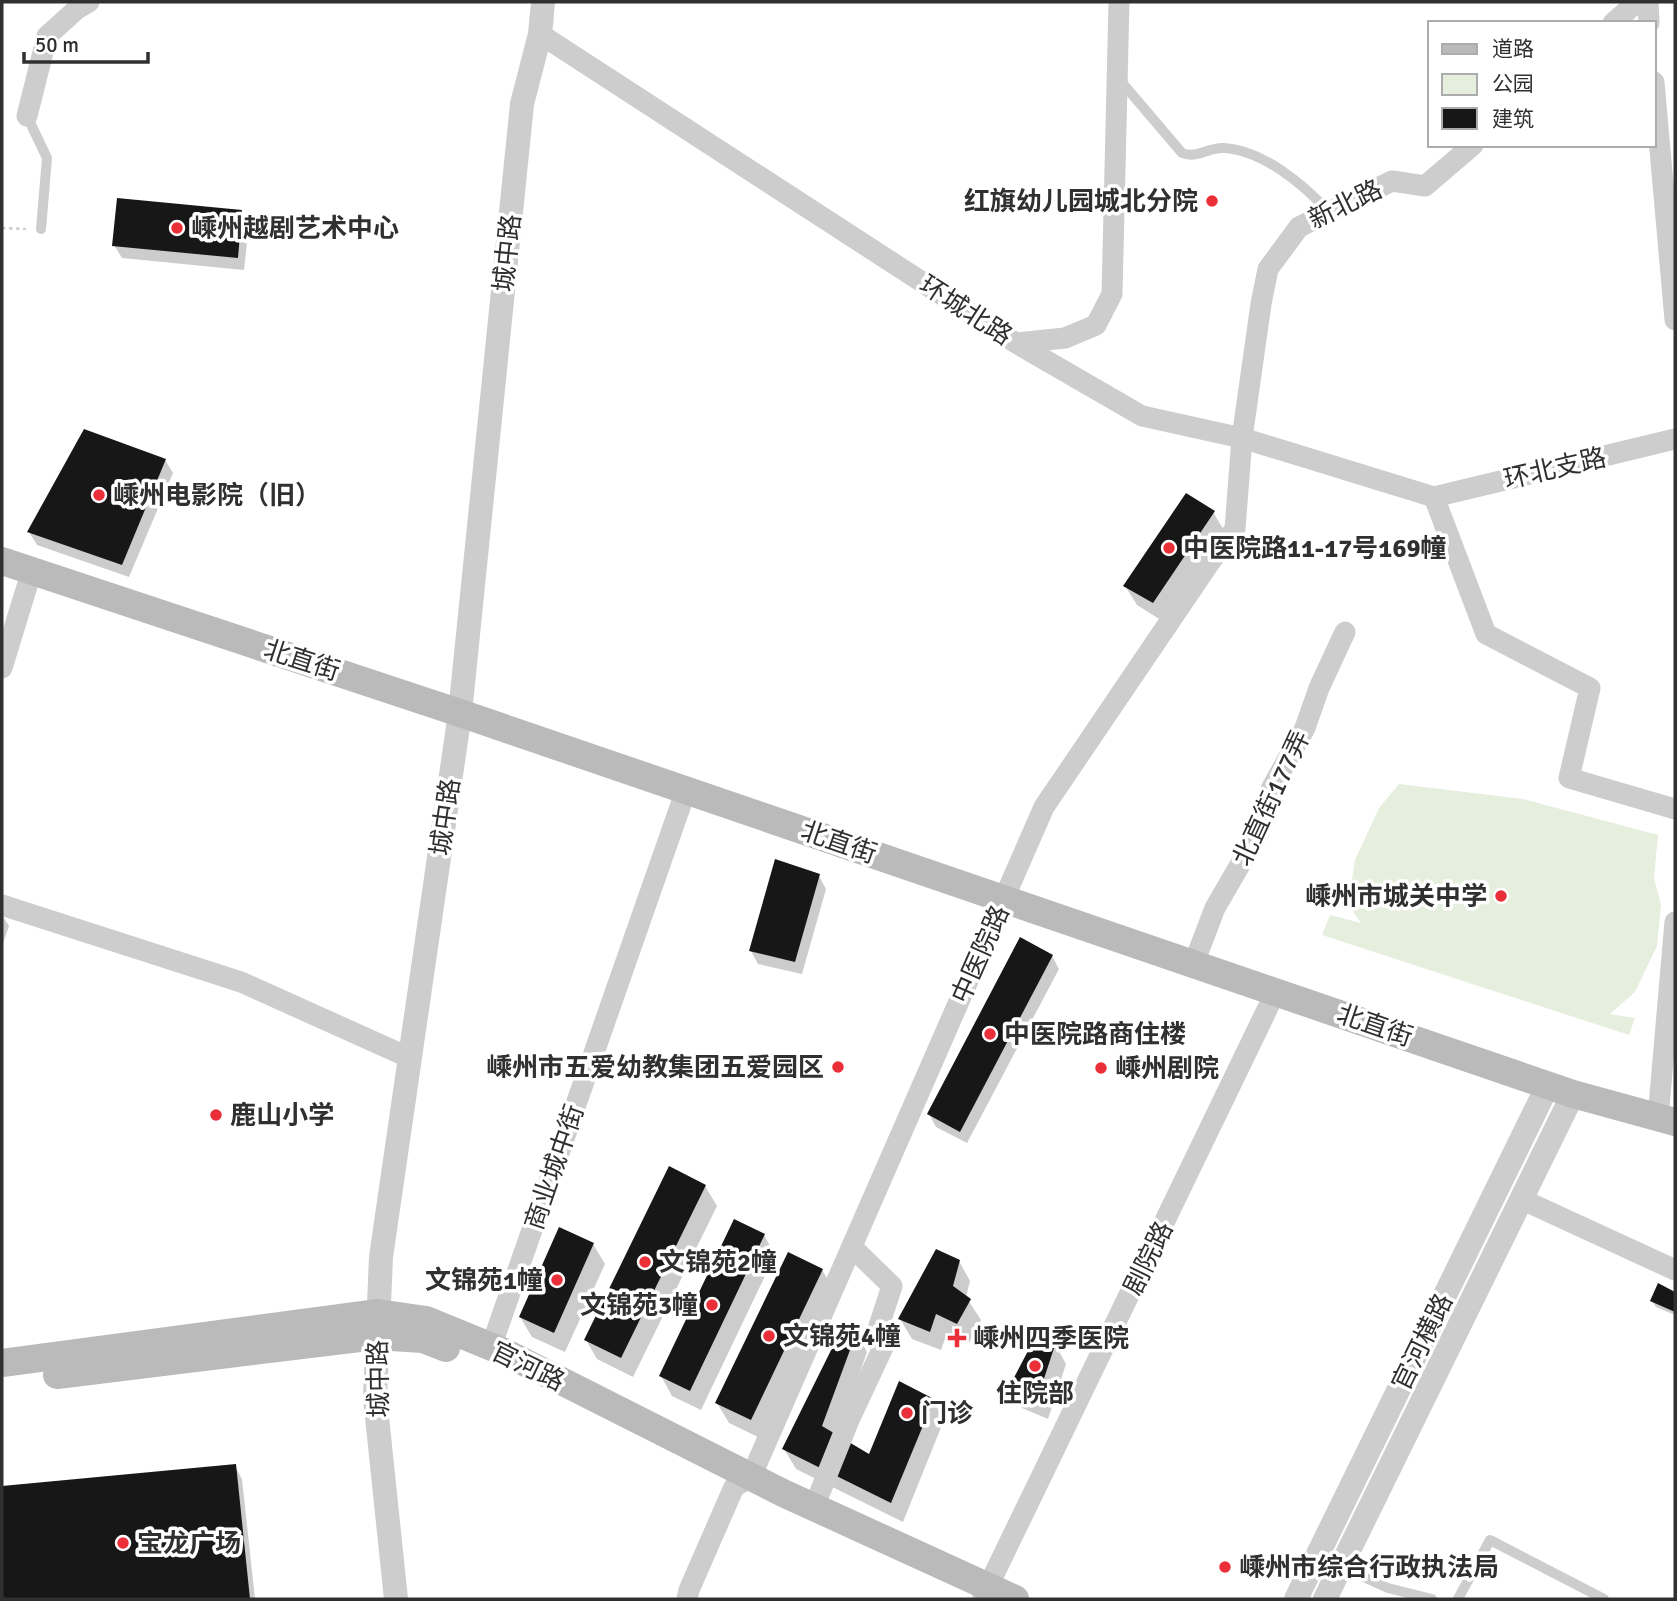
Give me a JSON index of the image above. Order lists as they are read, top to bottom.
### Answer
{
  "streets": {
    "main road": ["北直街", "官河路"],
    "street": [
      "新北路",
      "城中路",
      "环城北路",
      "环北支路",
      "北直街177弄",
      "中医院路",
      "商业城中街",
      "剧院路",
      "官河横路"
    ]
  },
  "crossings": [
    ["新北路", "环城北路"],
    ["新北路", "中医院路"],
    ["城中路", "环城北路"],
    ["城中路", "北直街"],
    ["城中路", "官河路"],
    ["环城北路", "环北支路"],
    ["环城北路", "中医院路"],
    ["北直街", "北直街177弄"],
    ["北直街", "中医院路"],
    ["北直街", "商业城中街"],
    ["北直街", "剧院路"],
    ["北直街", "官河横路"],
    ["中医院路", "官河路"],
    ["商业城中街", "官河路"],
    ["剧院路", "官河路"]
  ],
  "places": {
    "other": [
      "红旗幼儿园城北分院",
      "嵊州越剧艺术中心",
      "嵊州电影院（旧）",
      "中医院路11-17号169幢",
      "嵊州市城关中学",
      "中医院路商住楼",
      "嵊州市五爱幼教集团五爱园区",
      "嵊州剧院",
      "鹿山小学",
      "文锦苑2幢",
      "文锦苑1幢",
      "文锦苑3幢",
      "文锦苑4幢",
      "住院部",
      "门诊",
      "宝龙广场",
      "嵊州市综合行政执法局"
    ],
    "health": ["嵊州四季医院"]
  },
  "legend": ["道路", "公园", "建筑"],
  "scale_bar": "50 m"
}
